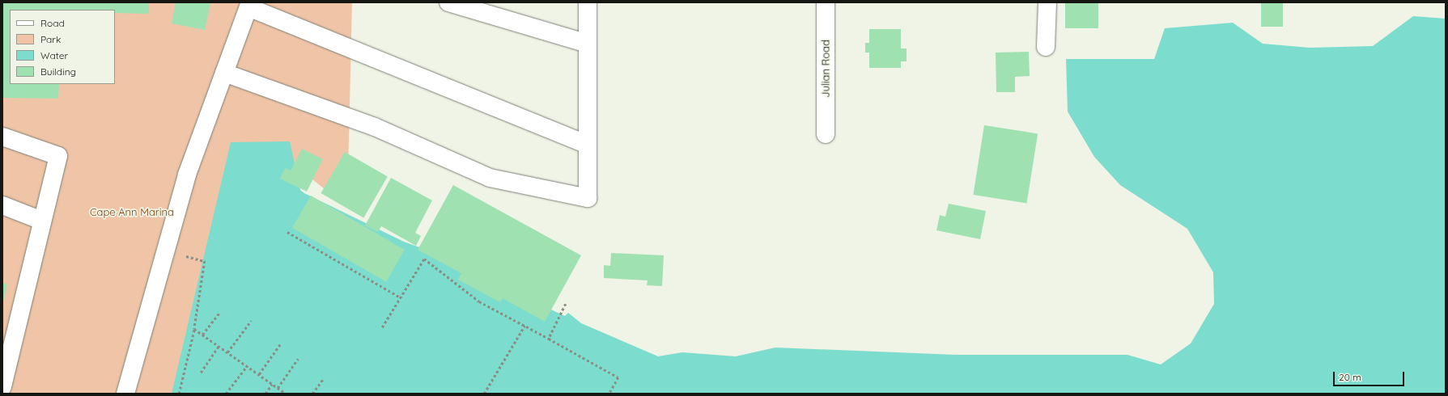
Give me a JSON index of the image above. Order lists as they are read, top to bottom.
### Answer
{
  "streets": {
    "street": ["Julian Road"]
  },
  "parks": ["Cape Ann Marina"],
  "legend": [
    "Road",
    "Park",
    "Water",
    "Building"
  ],
  "scale_bar": "20 m"
}
